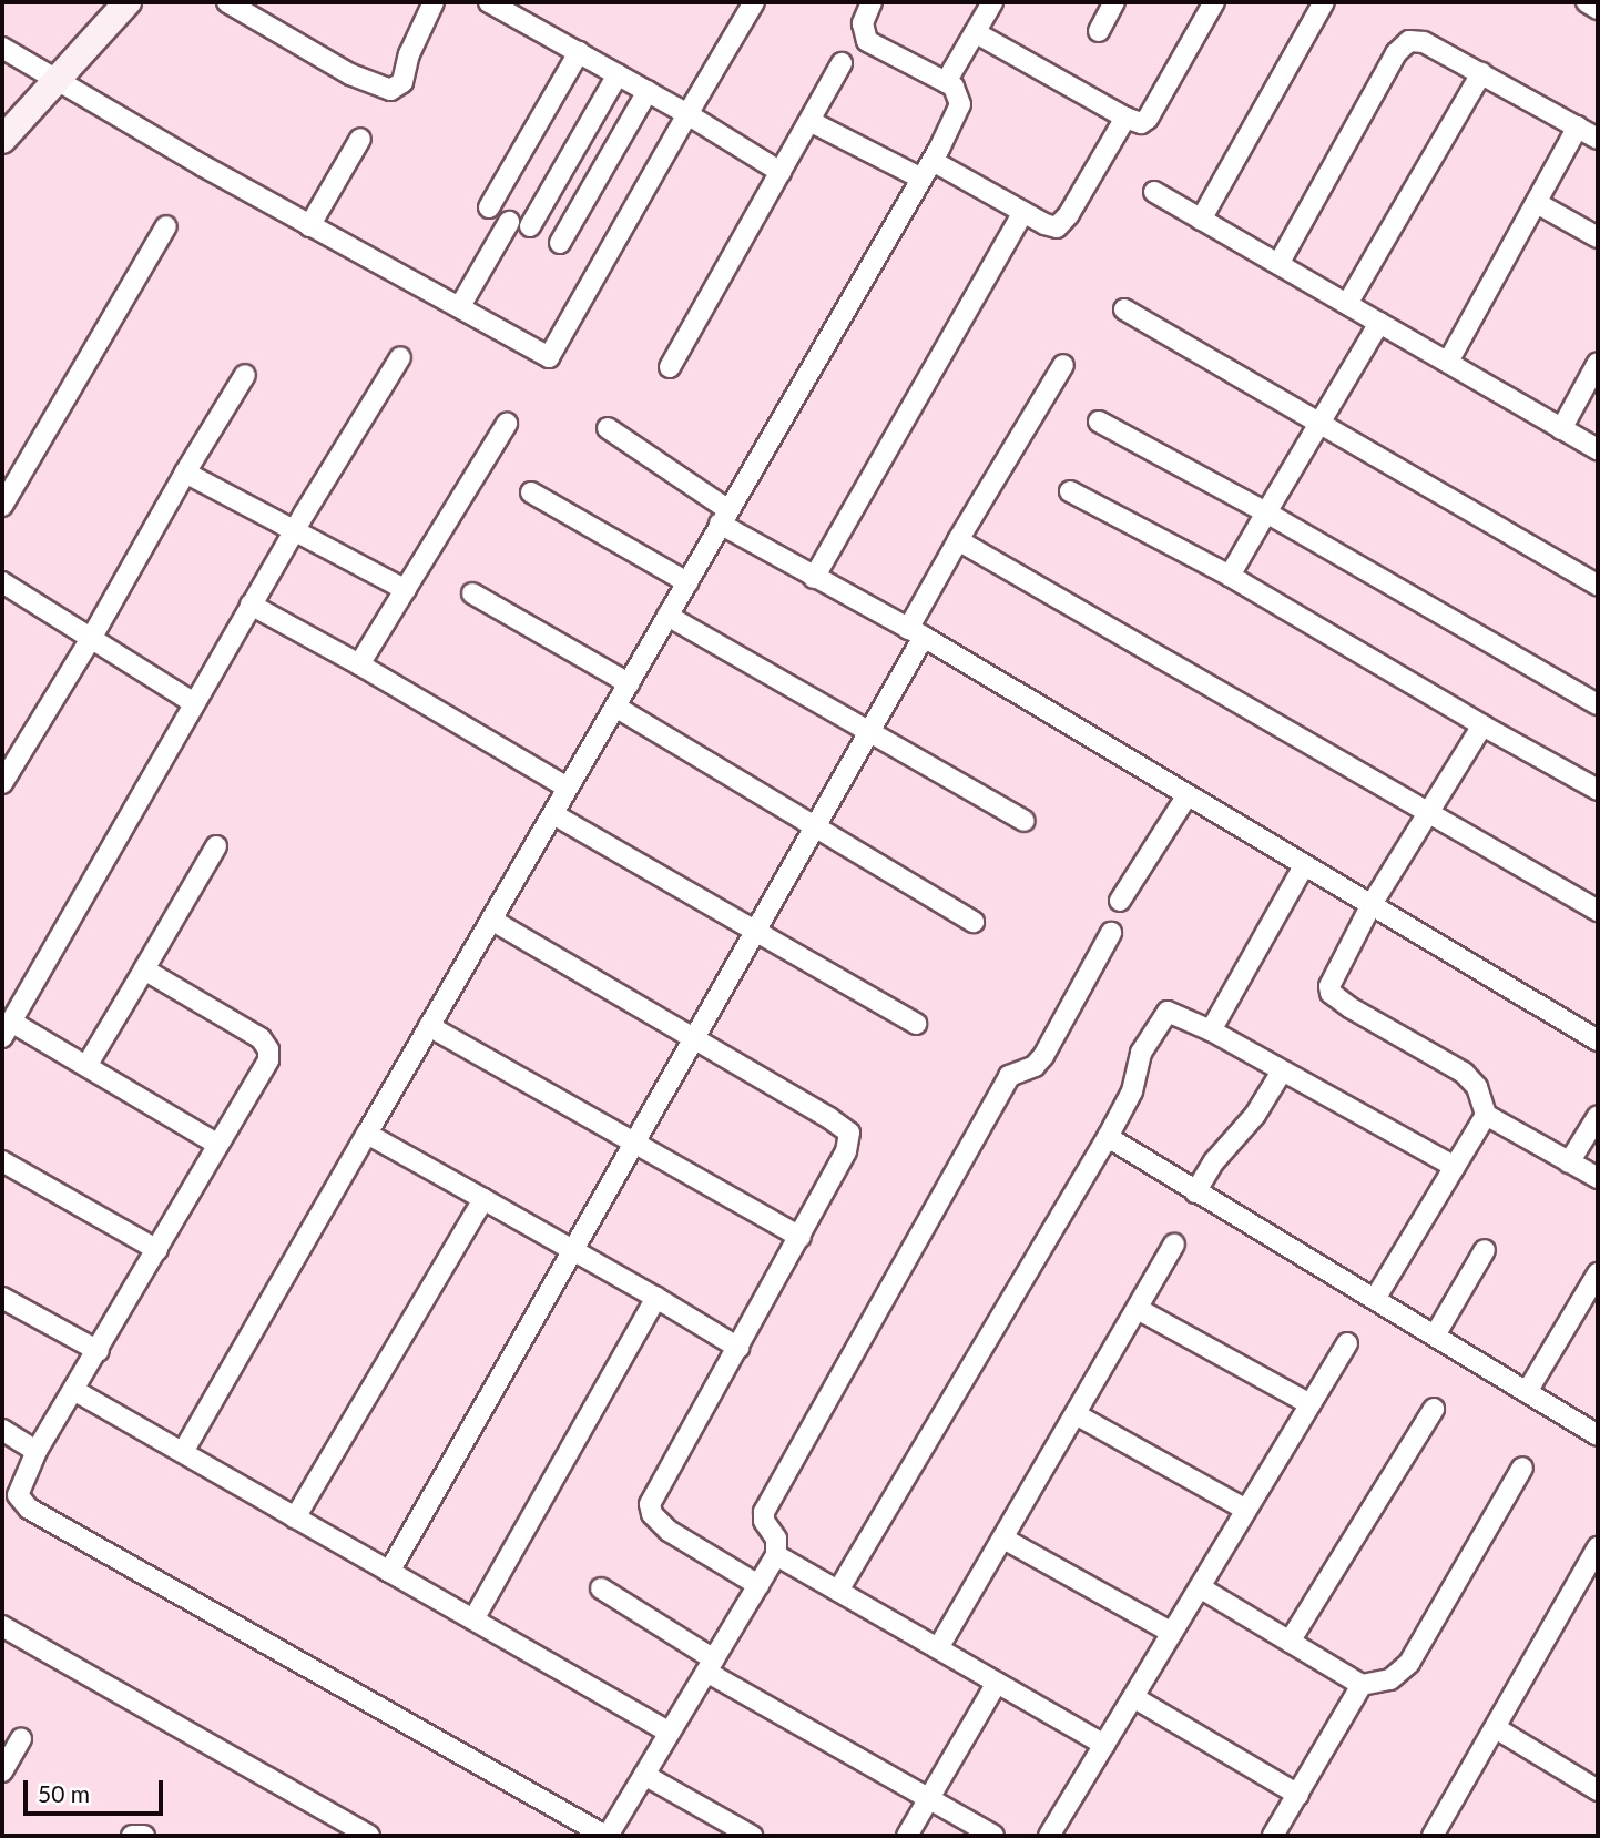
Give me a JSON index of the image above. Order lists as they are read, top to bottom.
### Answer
{
  "scale_bar": "50 m"
}
